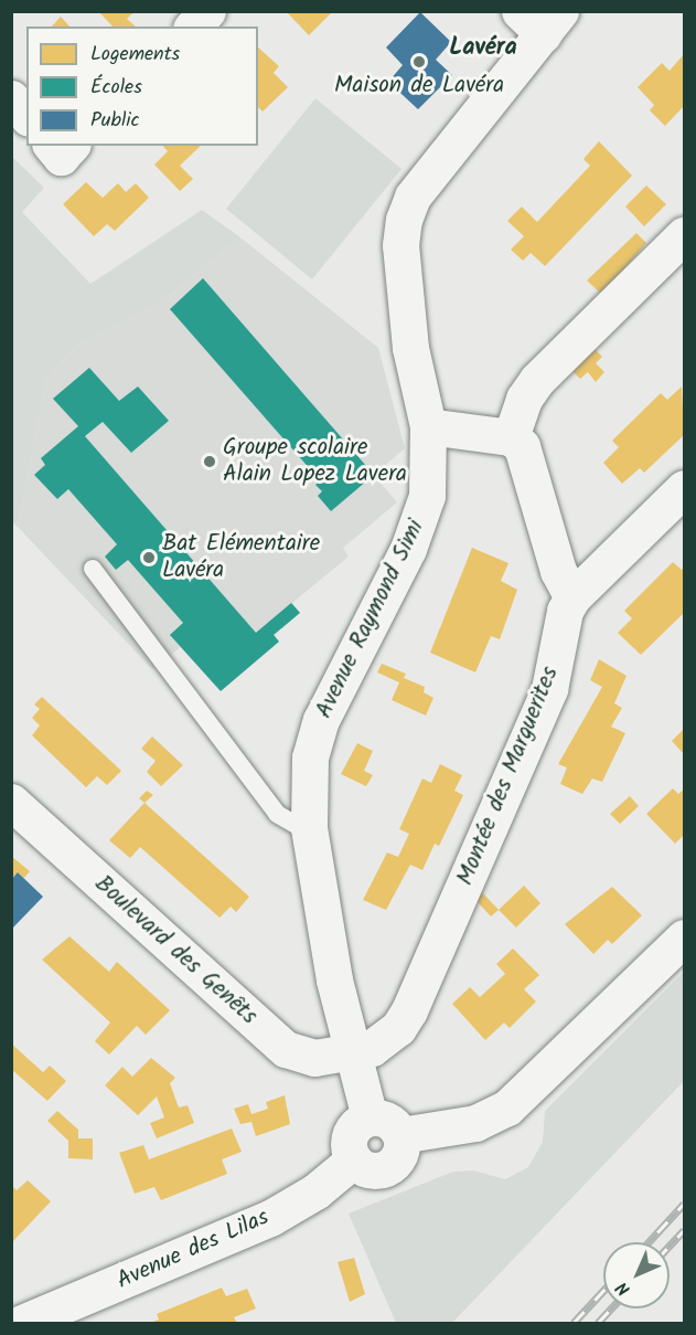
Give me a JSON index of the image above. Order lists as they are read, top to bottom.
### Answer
{
  "streets": {
    "street": [
      "Avenue Raymond Simi",
      "Montée des Marguerites",
      "Boulevard des Genêts",
      "Avenue des Lilas"
    ]
  },
  "crossings": [
    ["Avenue Raymond Simi", "Montée des Marguerites"],
    ["Avenue Raymond Simi", "Boulevard des Genêts"],
    ["Avenue Raymond Simi", "Avenue des Lilas"],
    ["Montée des Marguerites", "Boulevard des Genêts"]
  ],
  "districts": ["Lavéra"],
  "places": ["Maison de Lavéra", "Groupe scolaire Alain Lopez Lavera", "Bat Elémentaire Lavéra"],
  "legend": ["Logements", "Écoles", "Public"],
  "north": "bottom left"
}
